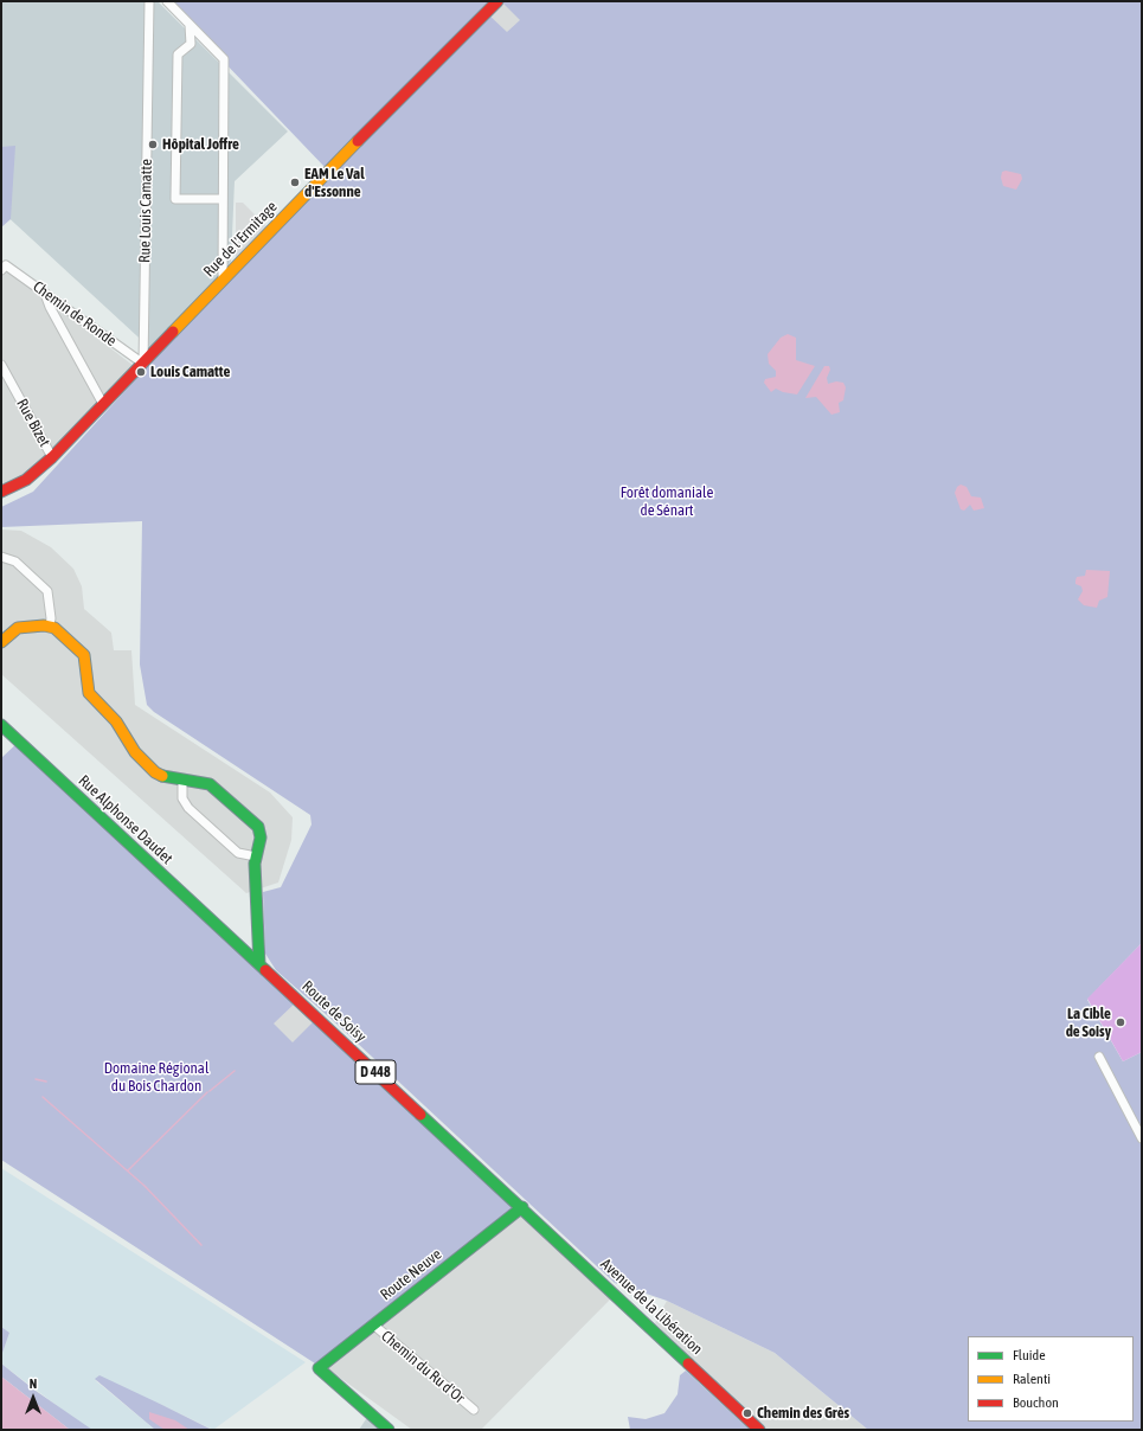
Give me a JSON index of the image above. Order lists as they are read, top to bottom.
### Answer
{
  "streets": {
    "street": [
      "Rue Louis Camatte",
      "Rue de l'Ermitage",
      "Chemin de Ronde",
      "Rue Bizet",
      "Rue Alphonse Daudet",
      "Route de Soisy",
      "D 448",
      "Route Neuve",
      "Avenue de la Libération",
      "Chemin du Ru d'Or"
    ]
  },
  "crossings": [
    ["Rue Louis Camatte", "Rue de l'Ermitage"],
    ["Rue Louis Camatte", "Chemin de Ronde"],
    ["Rue de l'Ermitage", "Chemin de Ronde"],
    ["Rue de l'Ermitage", "Rue Bizet"],
    ["Rue Alphonse Daudet", "Route de Soisy"],
    ["Route de Soisy", "Route Neuve"],
    ["Route de Soisy", "Avenue de la Libération"],
    ["Route Neuve", "Avenue de la Libération"],
    ["Route Neuve", "Chemin du Ru d'Or"]
  ],
  "parks": ["Forêt domaniale de Sénart", "Domaine Régional du Bois Chardon"],
  "places": [
    "Hôpital Joffre",
    "EAM Le Val d'Essonne",
    "Louis Camatte",
    "La Cible de Soisy",
    "Chemin des Grès"
  ],
  "legend": ["Fluide", "Ralenti", "Bouchon"],
  "north": "top"
}
